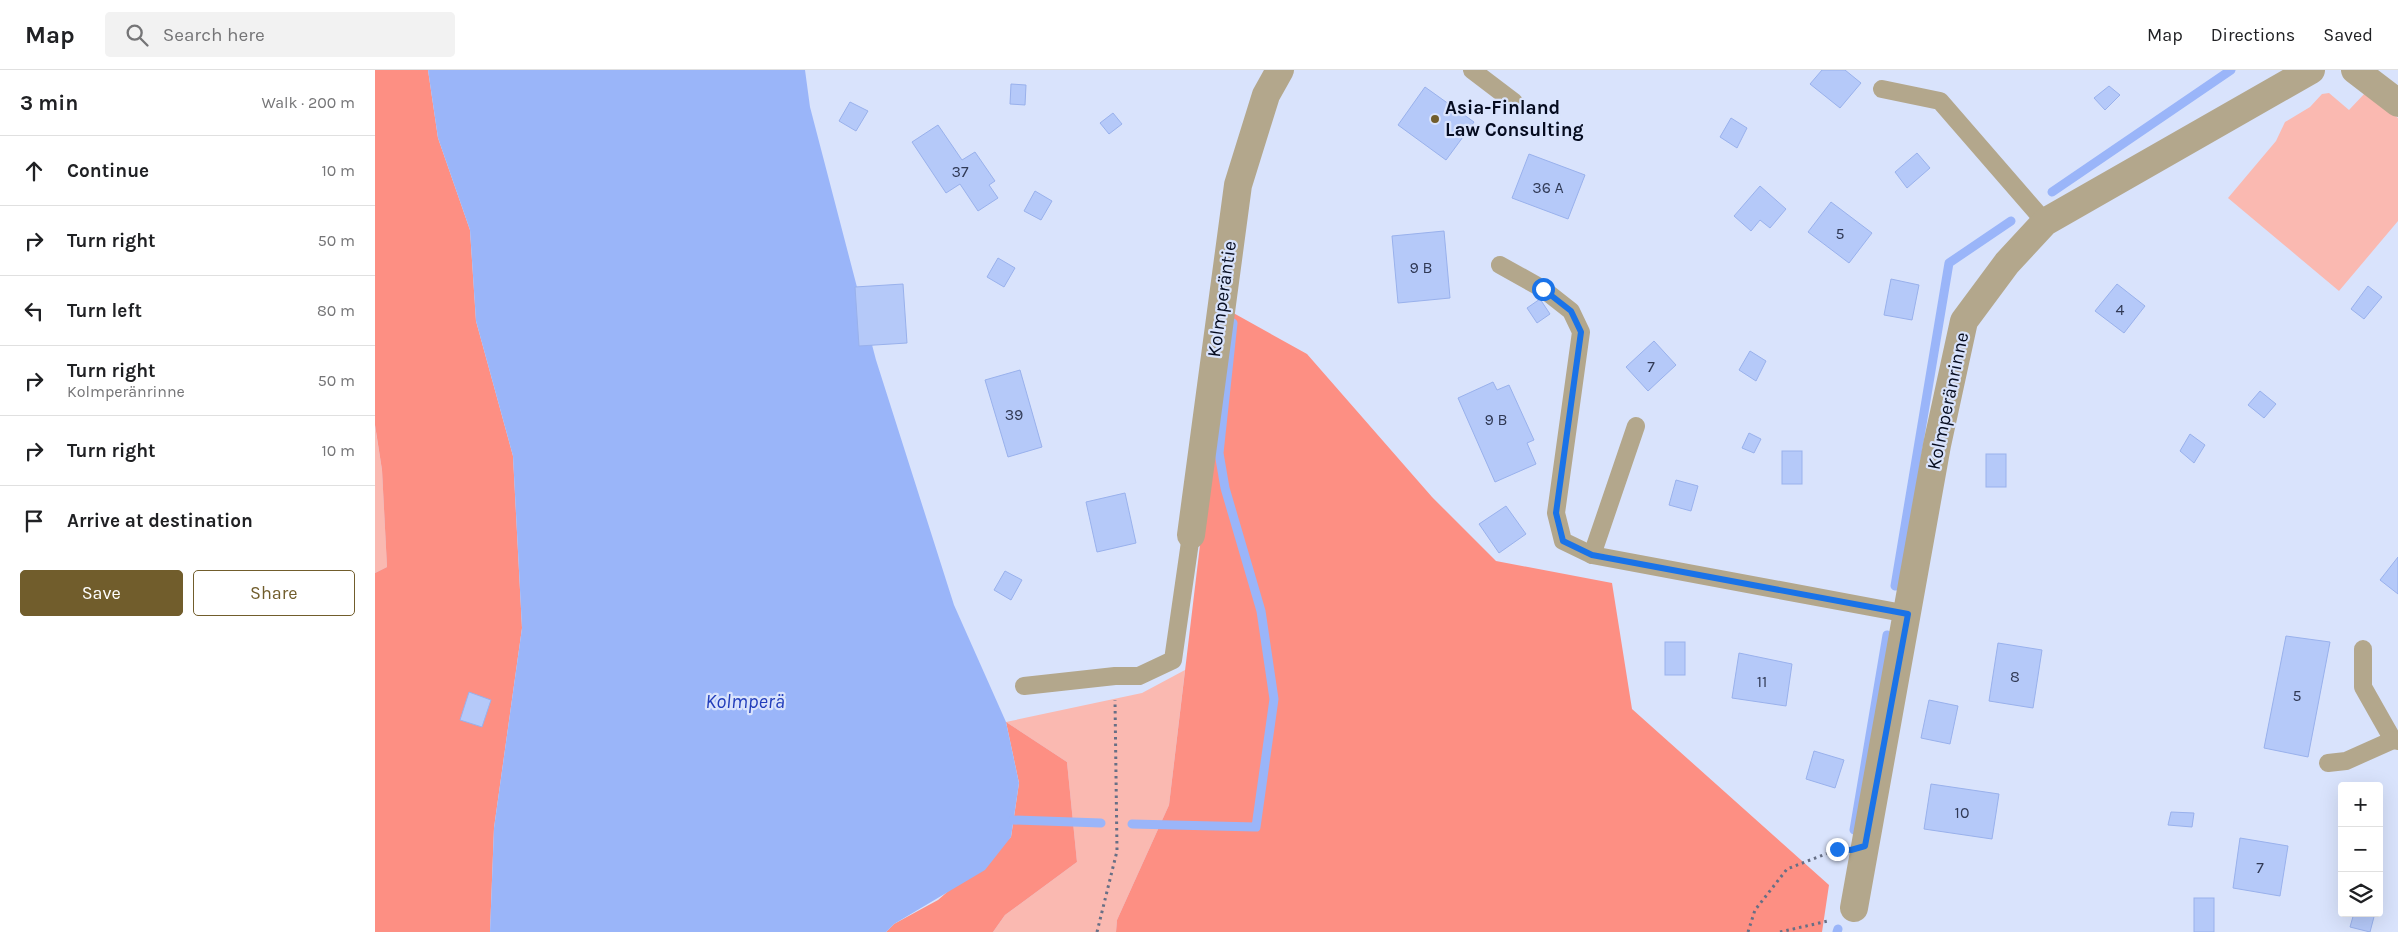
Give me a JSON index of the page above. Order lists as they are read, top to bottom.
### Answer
{
  "streets": {
    "street": ["Kolmperäntie", "Kolmperänrinne"]
  },
  "water": ["Kolmperä"],
  "places": ["Asia-Finland Law Consulting"],
  "house_numbers": [
    "37",
    "36 A",
    "5",
    "9 B",
    "4",
    "7",
    "39",
    "9 B",
    "8",
    "11",
    "5",
    "10",
    "7"
  ],
  "page": {
    "header": "Map",
    "search": "Search here",
    "nav": ["Map", "Directions", "Saved"],
    "heading": ["3 min", "Walk · 200 m"],
    "list": [
      ["Continue", "10 m"],
      ["Turn right", "50 m"],
      ["Turn left", "80 m"],
      ["Turn right", "Kolmperänrinne", "50 m"],
      ["Turn right", "10 m"],
      "Arrive at destination"
    ],
    "buttons": ["Save", "Share"],
    "map_buttons": ["+", "−"]
  }
}
